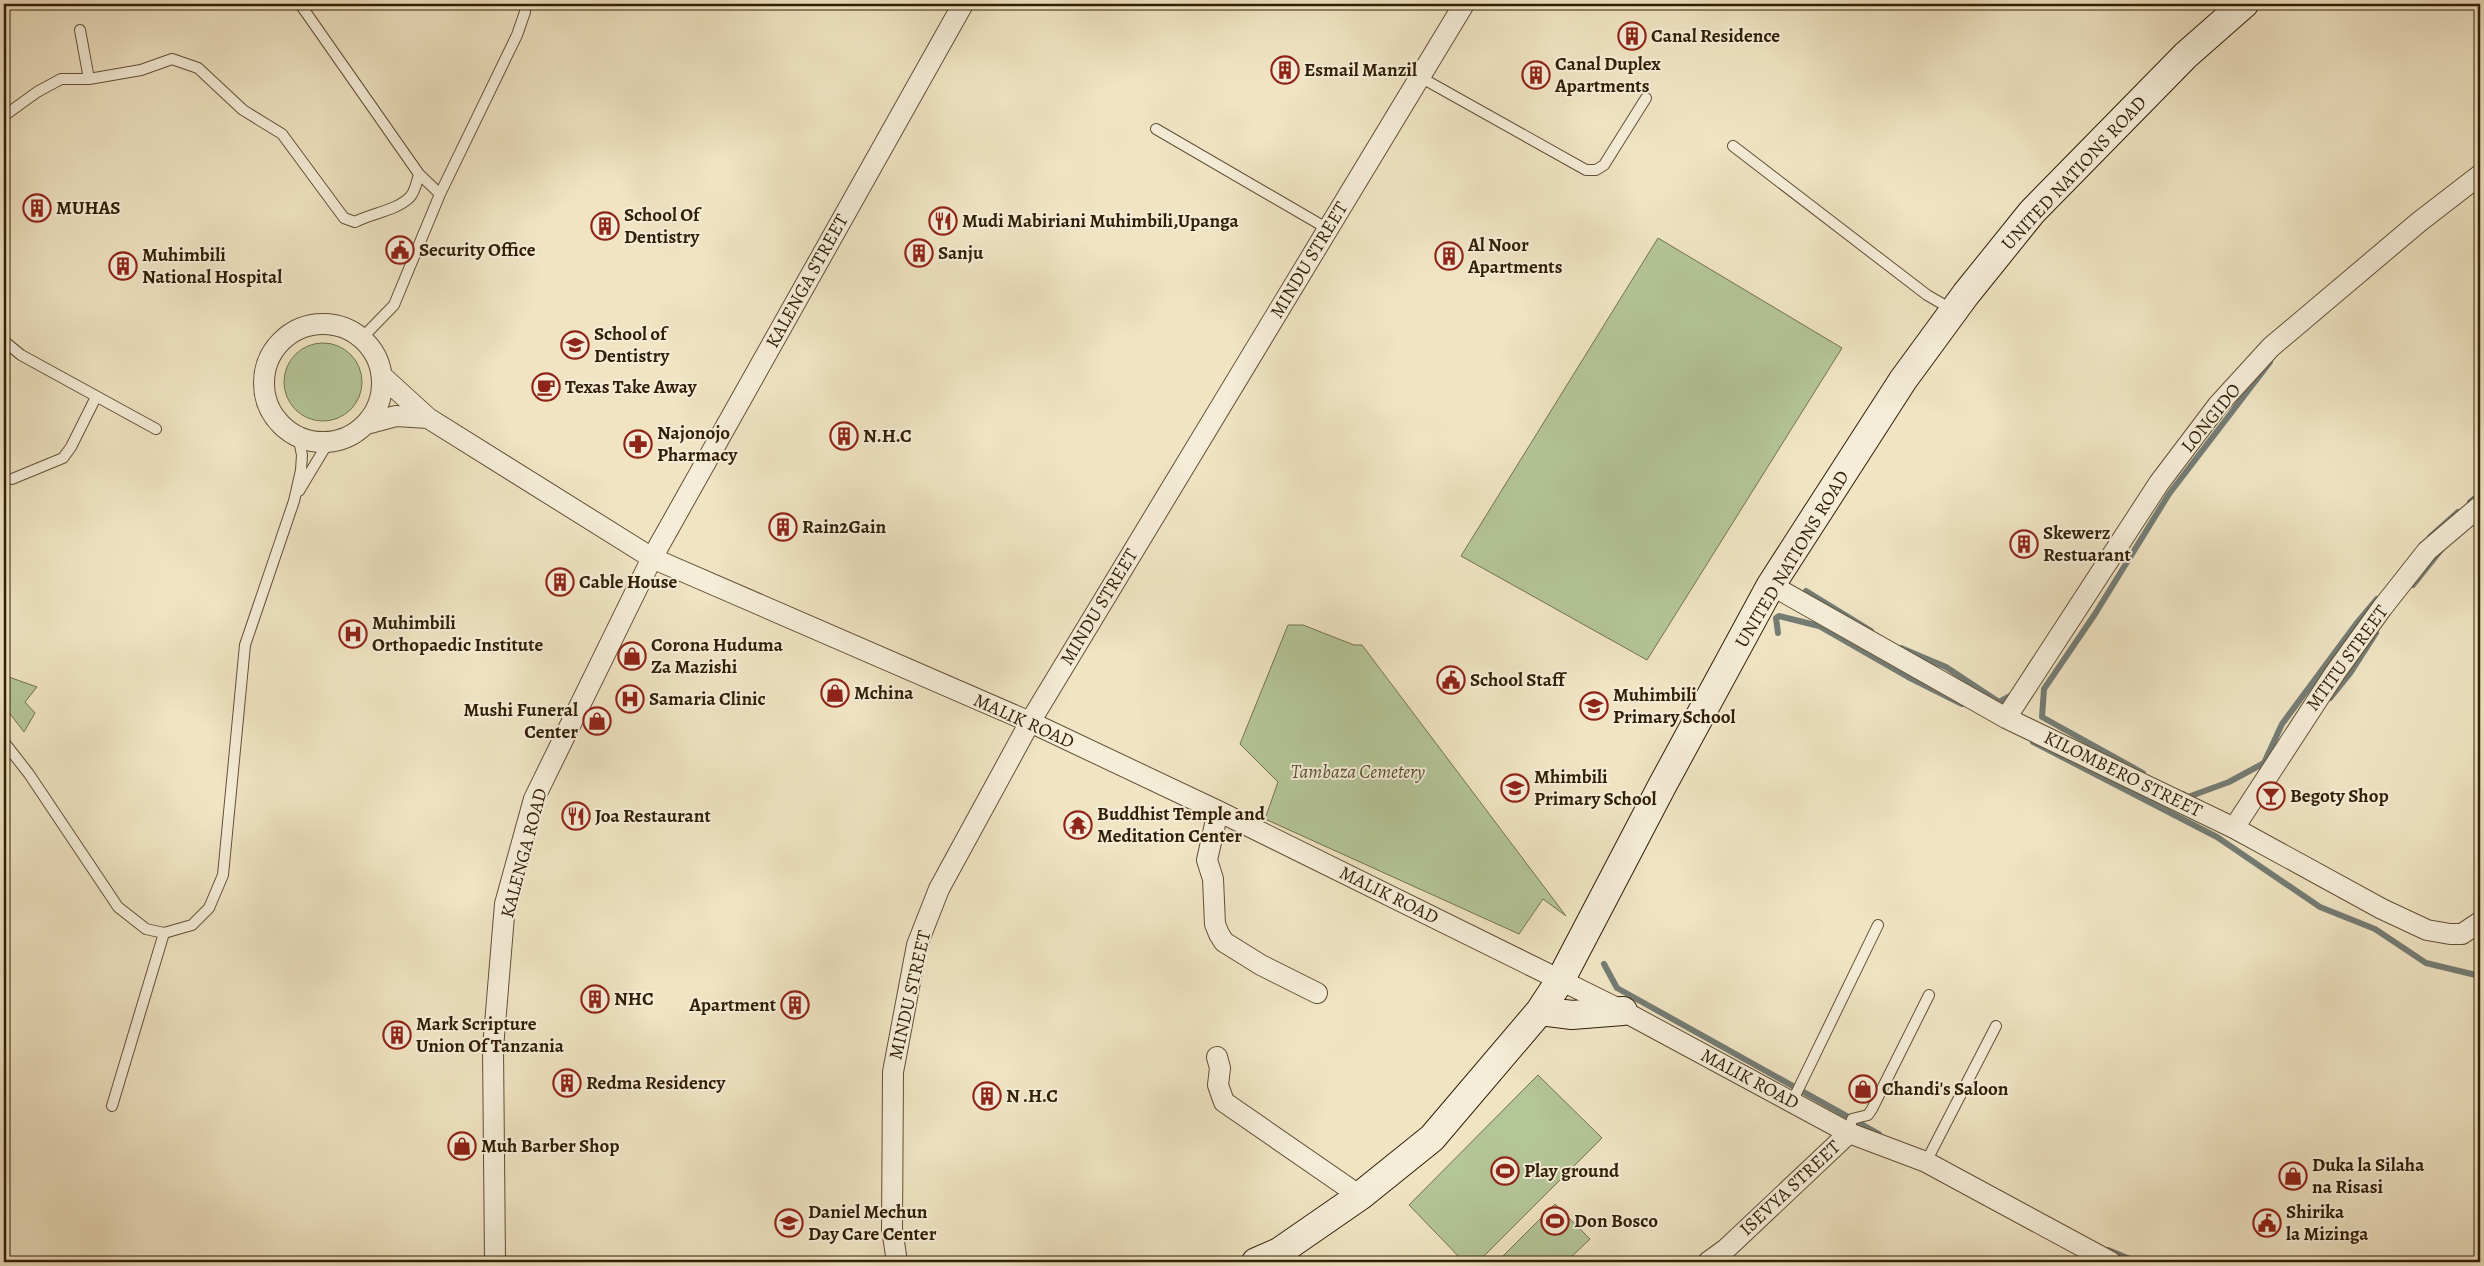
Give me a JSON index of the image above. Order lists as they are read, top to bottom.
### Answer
{
  "streets": {
    "street": [
      "UNITED NATIONS ROAD",
      "MINDU STREET",
      "KALENGA STREET",
      "LONGIDO",
      "MTITU STREET",
      "MALIK ROAD",
      "KILOMBERO STREET",
      "KALENGA ROAD",
      "ISEVYA STREET"
    ]
  },
  "crossings": [
    ["UNITED NATIONS ROAD", "MALIK ROAD"],
    ["UNITED NATIONS ROAD", "KILOMBERO STREET"],
    ["MINDU STREET", "MALIK ROAD"],
    ["KALENGA STREET", "MALIK ROAD"],
    ["KALENGA STREET", "KALENGA ROAD"],
    ["LONGIDO", "KILOMBERO STREET"],
    ["MTITU STREET", "KILOMBERO STREET"],
    ["MALIK ROAD", "KALENGA ROAD"],
    ["MALIK ROAD", "ISEVYA STREET"]
  ],
  "parks": ["Tambaza Cemetery"],
  "places": {
    "building": [
      "Canal Residence",
      "Esmail Manzil",
      "Canal Duplex Apartments",
      "MUHAS",
      "School Of Dentistry",
      "Sanju",
      "Al Noor Apartments",
      "Muhimbili National Hospital",
      "N.H.C",
      "Rain2Gain",
      "Skewerz Restuarant",
      "Cable House",
      "NHC",
      "Apartment",
      "Mark Scripture Union Of Tanzania",
      "Redma Residency",
      "N .H.C"
    ],
    "restaurant": ["Mudi Mabiriani Muhimbili,Upanga", "Joa Restaurant"],
    "public building": ["Security Office", "School Staff", "Shirika la Mizinga"],
    "school or university": [
      "School of Dentistry",
      "Muhimbili Primary School",
      "Mhimbili Primary School",
      "Daniel Mechun Day Care Center"
    ],
    "cafe": ["Texas Take Away"],
    "pharmacy": ["Najonojo Pharmacy"],
    "hospital": ["Muhimbili Orthopaedic Institute", "Samaria Clinic"],
    "shop": [
      "Corona Huduma Za Mazishi",
      "Mchina",
      "Mushi Funeral Center",
      "Chandi's Saloon",
      "Muh Barber Shop",
      "Duka la Silaha na Risasi"
    ],
    "bar": ["Begoty Shop"],
    "temple": ["Buddhist Temple and Meditation Center"],
    "sports": ["Play ground", "Don Bosco"]
  }
}
